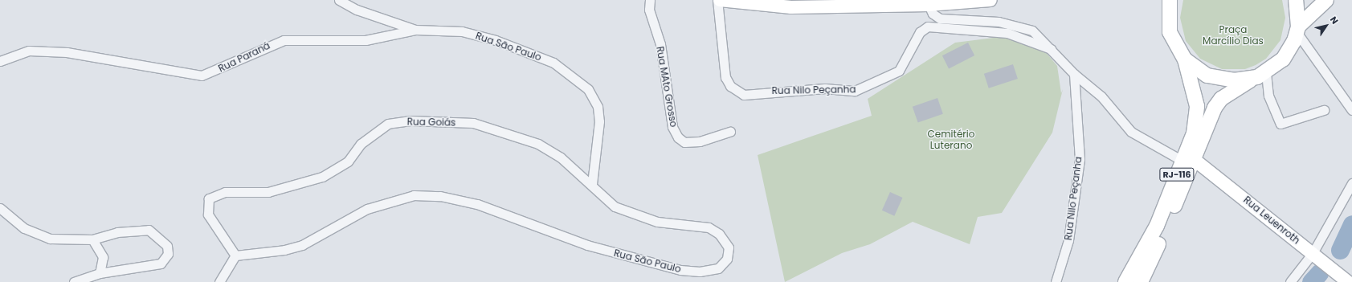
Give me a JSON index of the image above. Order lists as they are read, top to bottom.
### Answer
{
  "streets": {
    "main road": ["RJ-116", "Rua Leuenroth"],
    "street": [
      "Rua São Paulo",
      "Rua Paraná",
      "Rua MAto Grosso",
      "Rua Nilo Peçanha",
      "Rua Goiás"
    ]
  },
  "crossings": [
    ["Rua São Paulo", "Rua Paraná"],
    ["Rua São Paulo", "Rua Goiás"],
    ["Rua Nilo Peçanha", "RJ-116"],
    ["Rua Nilo Peçanha", "Rua Leuenroth"],
    ["RJ-116", "Rua Leuenroth"]
  ],
  "parks": ["Praça Marcílio Dias", "Cemitério Luterano"],
  "north": "top right"
}
